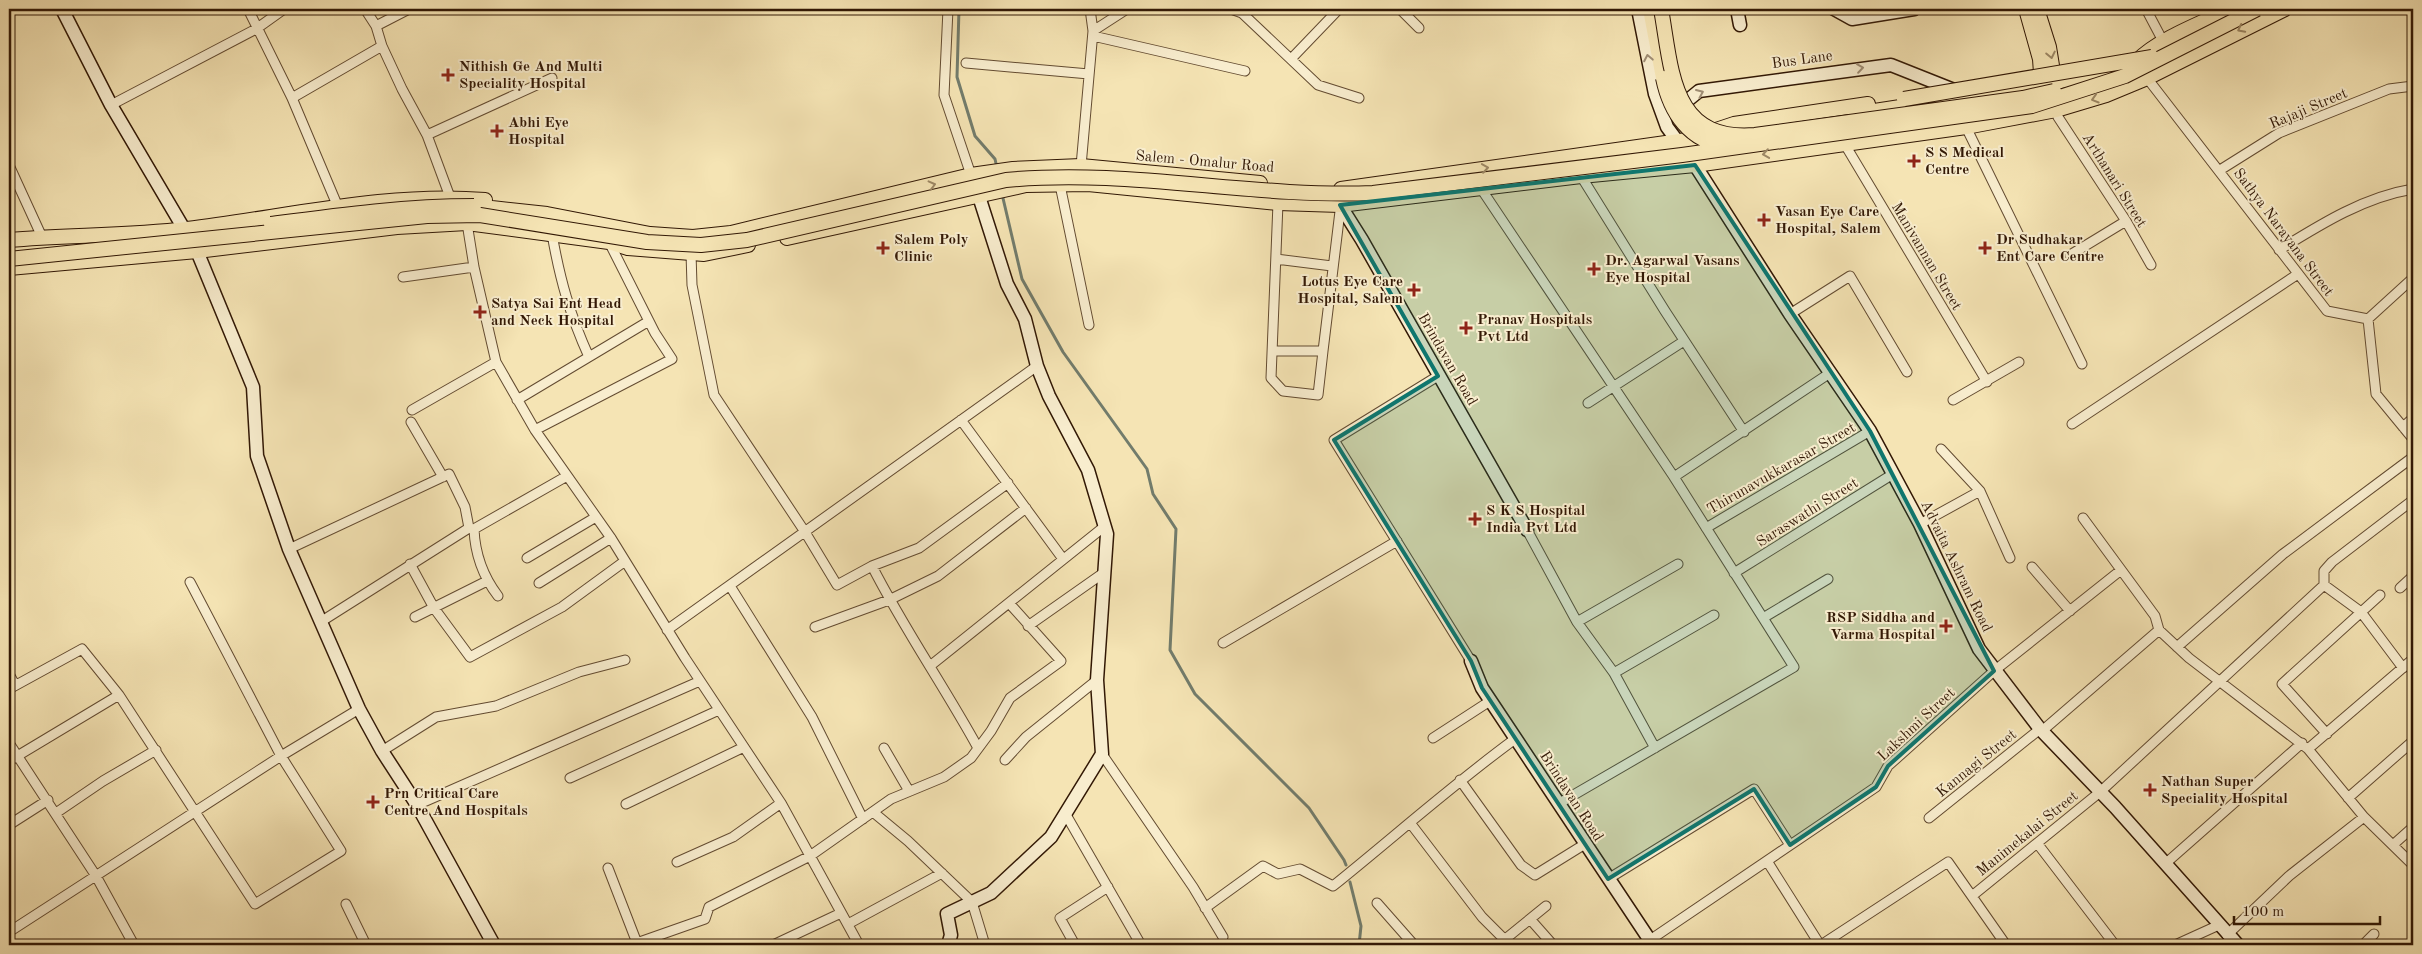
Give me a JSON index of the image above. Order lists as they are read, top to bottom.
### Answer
{
  "streets": {
    "main road": ["Salem - Omalur Road"],
    "street": [
      "Bus Lane",
      "Rajaji Street",
      "Arthanari Street",
      "Sathya Narayana Street",
      "Manivannan Street",
      "Brindavan Road",
      "Thirunavukkarasar Street",
      "Saraswathi Street",
      "Advaita Ashram Road",
      "Lakshmi Street",
      "Kannagi Street",
      "Manimekalai Street"
    ]
  },
  "crossings": [
    ["Bus Lane", "Salem - Omalur Road"],
    ["Bus Lane", "Advaita Ashram Road"],
    ["Rajaji Street", "Sathya Narayana Street"],
    ["Salem - Omalur Road", "Advaita Ashram Road"],
    ["Brindavan Road", "Lakshmi Street"],
    ["Thirunavukkarasar Street", "Advaita Ashram Road"],
    ["Saraswathi Street", "Advaita Ashram Road"],
    ["Advaita Ashram Road", "Lakshmi Street"],
    ["Advaita Ashram Road", "Kannagi Street"],
    ["Advaita Ashram Road", "Manimekalai Street"]
  ],
  "one_way": ["Bus Lane"],
  "places": {
    "health": [
      "Nithish Ge And Multi Speciality Hospital",
      "Abhi Eye Hospital",
      "S S Medical Centre",
      "Vasan Eye Care Hospital, Salem",
      "Salem Poly Clinic",
      "Dr Sudhakar Ent Care Centre",
      "Dr. Agarwal Vasans Eye Hospital",
      "Lotus Eye Care Hospital, Salem",
      "Satya Sai Ent Head and Neck Hospital",
      "Pranav Hospitals Pvt Ltd",
      "S K S Hospital India Pvt Ltd",
      "RSP Siddha and Varma Hospital",
      "Nathan Super Speciality Hospital",
      "Prn Critical Care Centre And Hospitals"
    ]
  },
  "scale_bar": "100 m"
}
